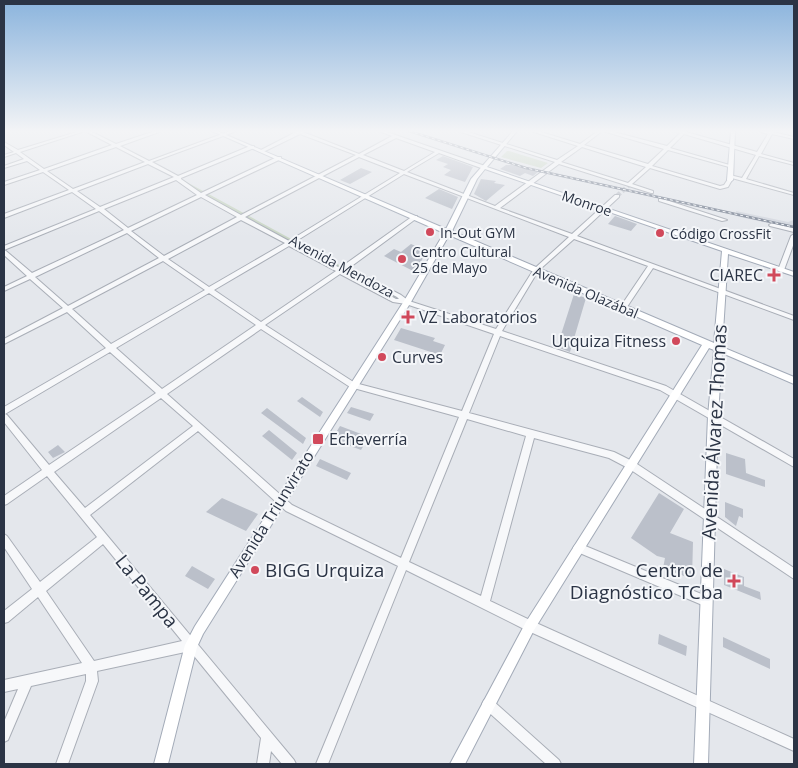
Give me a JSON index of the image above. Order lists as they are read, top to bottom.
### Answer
{
  "streets": {
    "main road": [
      "Monroe",
      "Avenida Olazábal",
      "Avenida Álvarez Thomas",
      "Avenida Triunvirato"
    ],
    "street": ["Avenida Mendoza", "La Pampa"]
  },
  "crossings": [
    ["Monroe", "Avenida Álvarez Thomas"],
    ["Monroe", "Avenida Triunvirato"],
    ["Avenida Mendoza", "Avenida Álvarez Thomas"],
    ["Avenida Mendoza", "Avenida Triunvirato"],
    ["Avenida Olazábal", "Avenida Álvarez Thomas"],
    ["Avenida Olazábal", "Avenida Triunvirato"],
    ["Avenida Triunvirato", "La Pampa"]
  ],
  "places": {
    "other": [
      "In-Out GYM",
      "Código CrossFit",
      "Centro Cultural 25 de Mayo",
      "Urquiza Fitness",
      "Curves",
      "BIGG Urquiza"
    ],
    "health": ["CIAREC", "VZ Laboratorios", "Centro de Diagnóstico TCba"],
    "transit": ["Echeverría"]
  }
}
